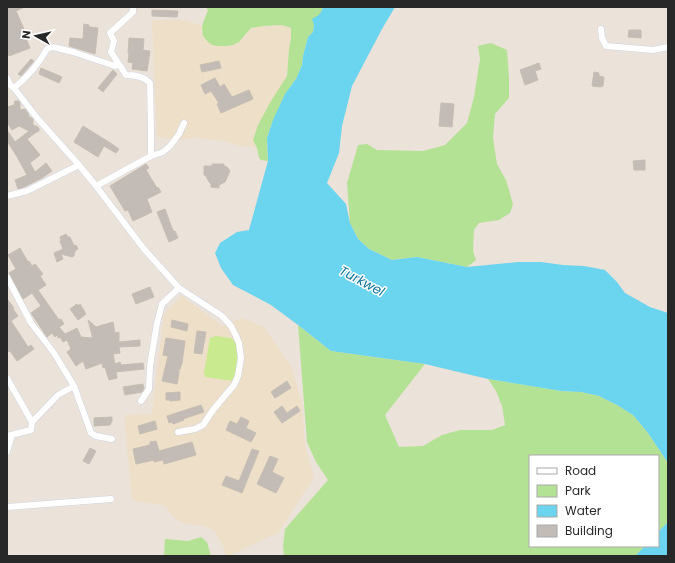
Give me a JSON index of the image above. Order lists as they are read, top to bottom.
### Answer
{
  "water": ["Turkwel"],
  "legend": [
    "Road",
    "Park",
    "Water",
    "Building"
  ],
  "north": "left"
}
